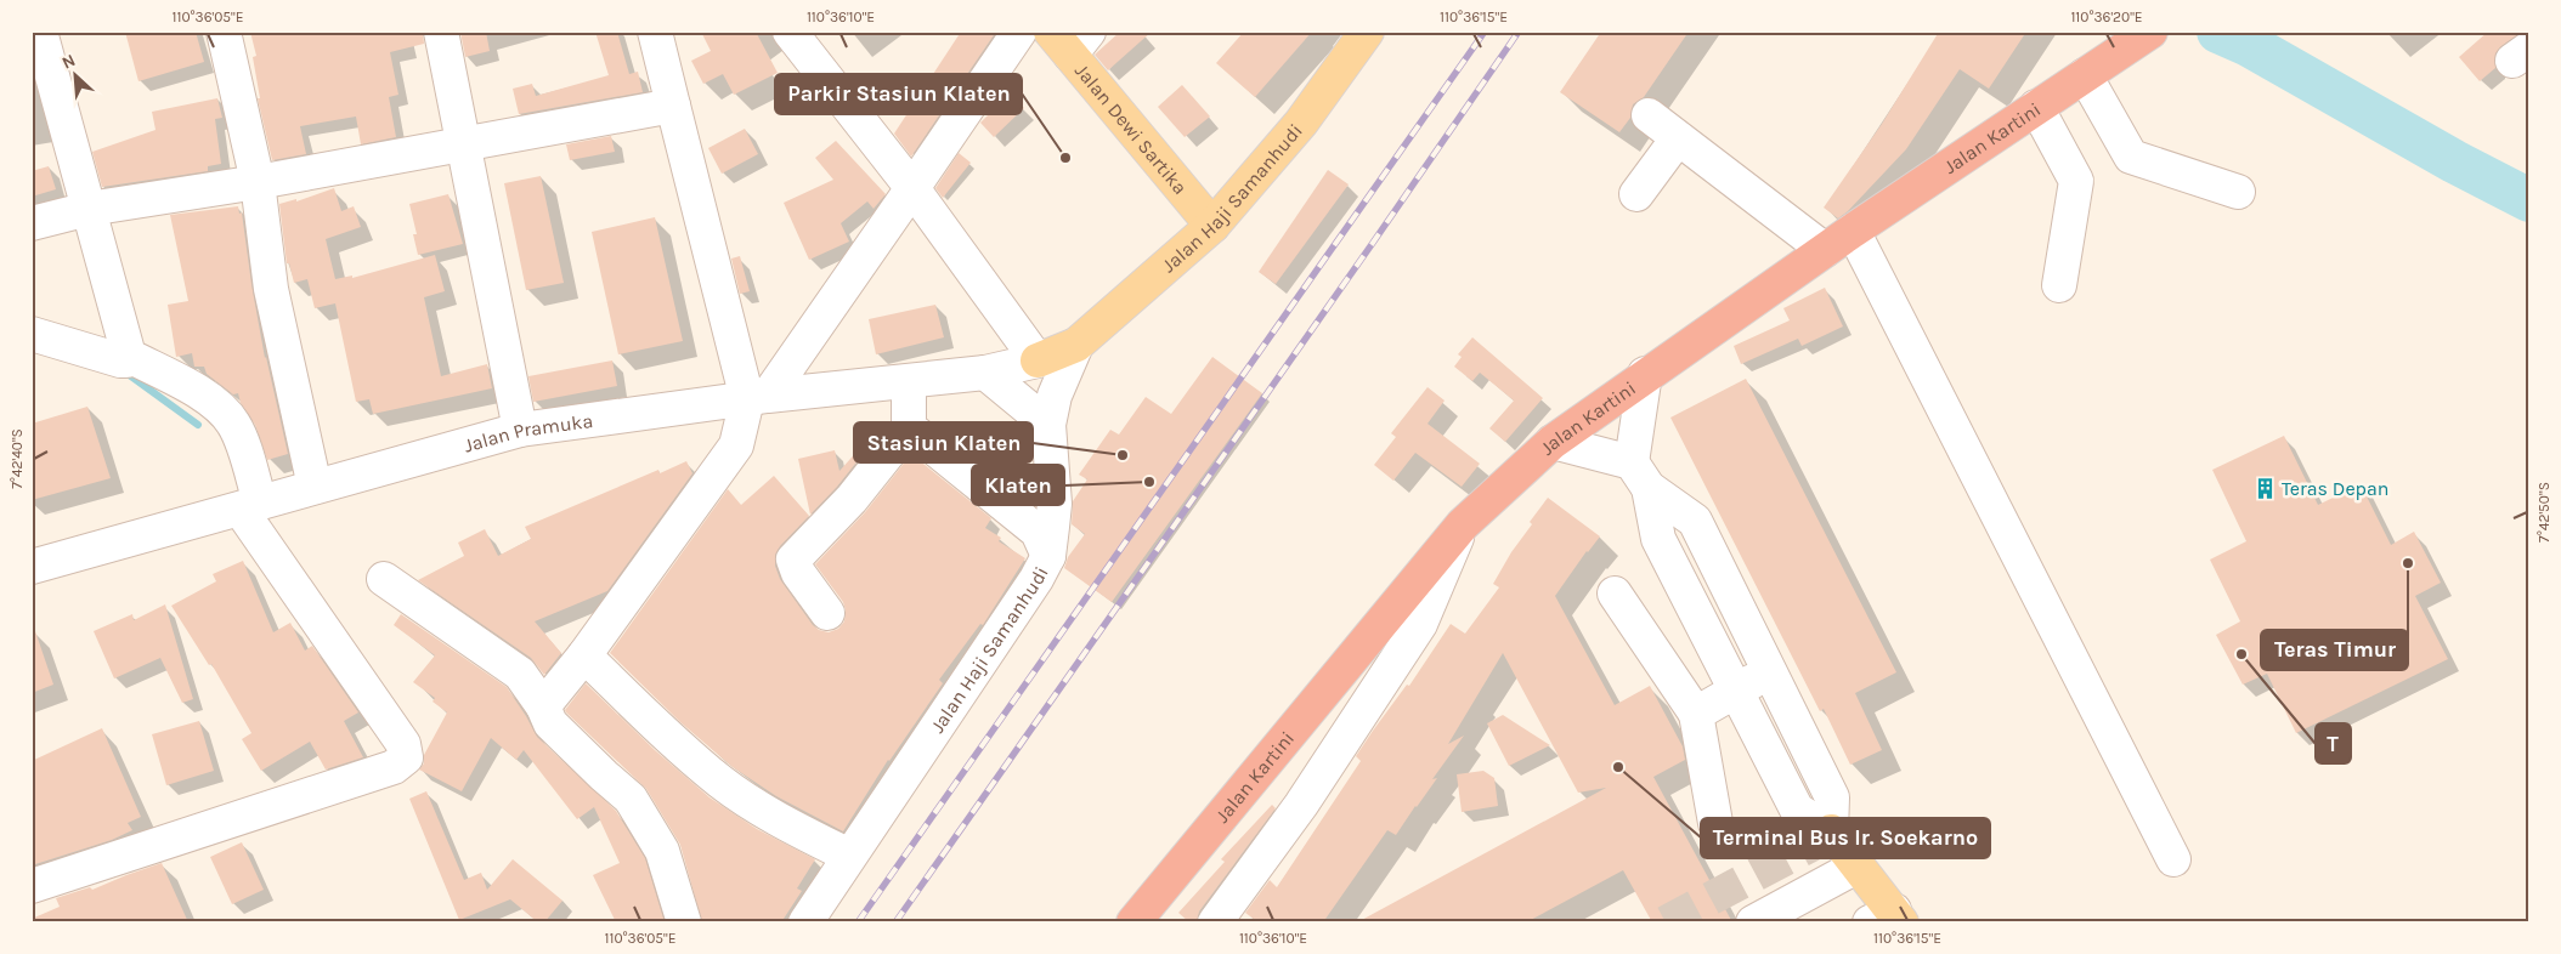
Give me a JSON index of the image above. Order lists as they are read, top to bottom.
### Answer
{
  "streets": {
    "highway": ["Jalan Kartini"],
    "main road": ["Jalan Dewi Sartika", "Jalan Haji Samanhudi"],
    "street": ["Jalan Pramuka"]
  },
  "crossings": [
    ["Jalan Dewi Sartika", "Jalan Haji Samanhudi"],
    ["Jalan Haji Samanhudi", "Jalan Pramuka"]
  ],
  "places": {
    "other": [
      "Parkir Stasiun Klaten",
      "Stasiun Klaten",
      "Klaten",
      "Teras Timur",
      "T",
      "Terminal Bus Ir. Soekarno"
    ],
    "building": ["Teras Depan"]
  },
  "north": "top left",
  "coordinates": [
    "110°36'05\"E",
    "110°36'10\"E",
    "110°36'15\"E",
    "110°36'20\"E",
    "7°42'40\"S",
    "7°42'50\"S"
  ]
}
